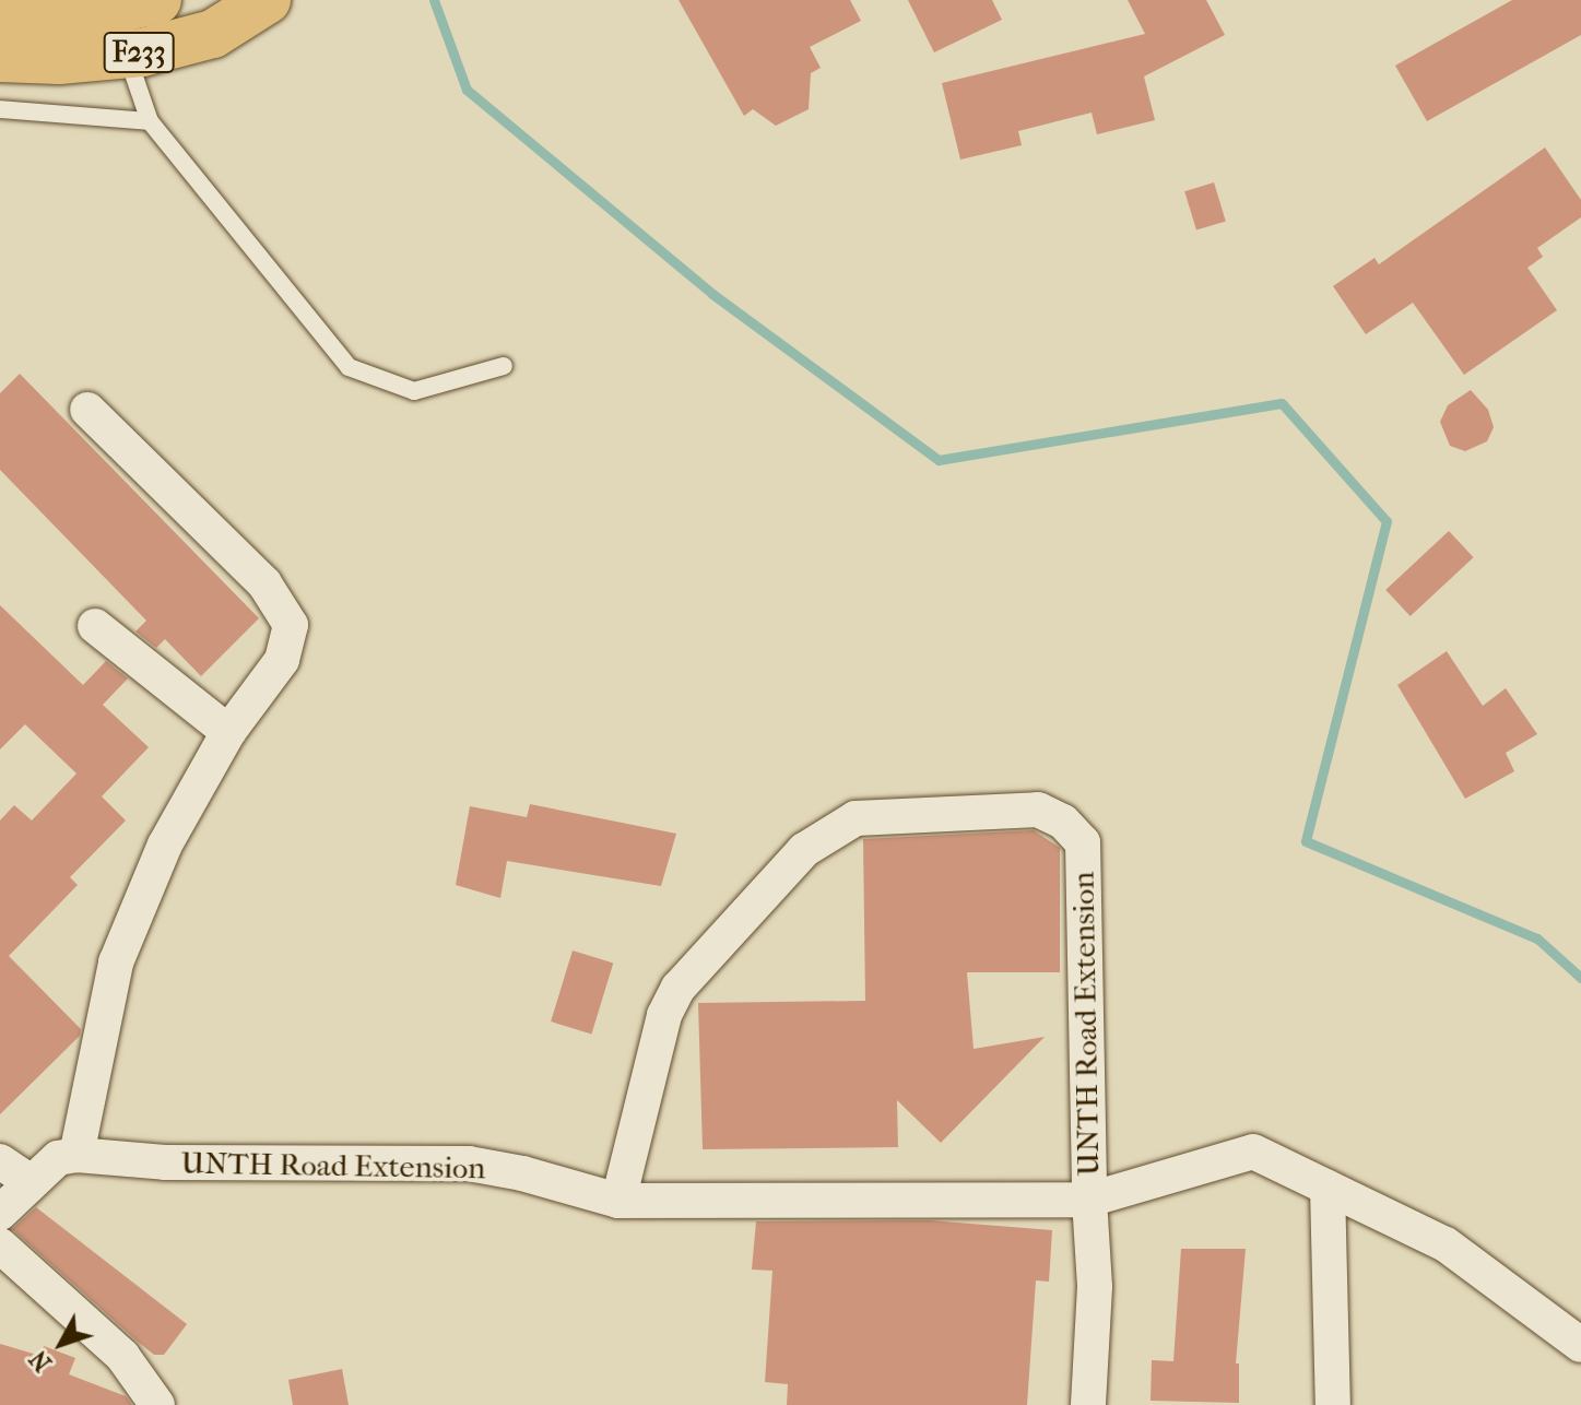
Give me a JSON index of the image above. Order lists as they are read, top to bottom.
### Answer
{
  "streets": {
    "main road": ["F233"],
    "street": ["UNTH Road Extension"]
  },
  "north": "bottom left"
}
